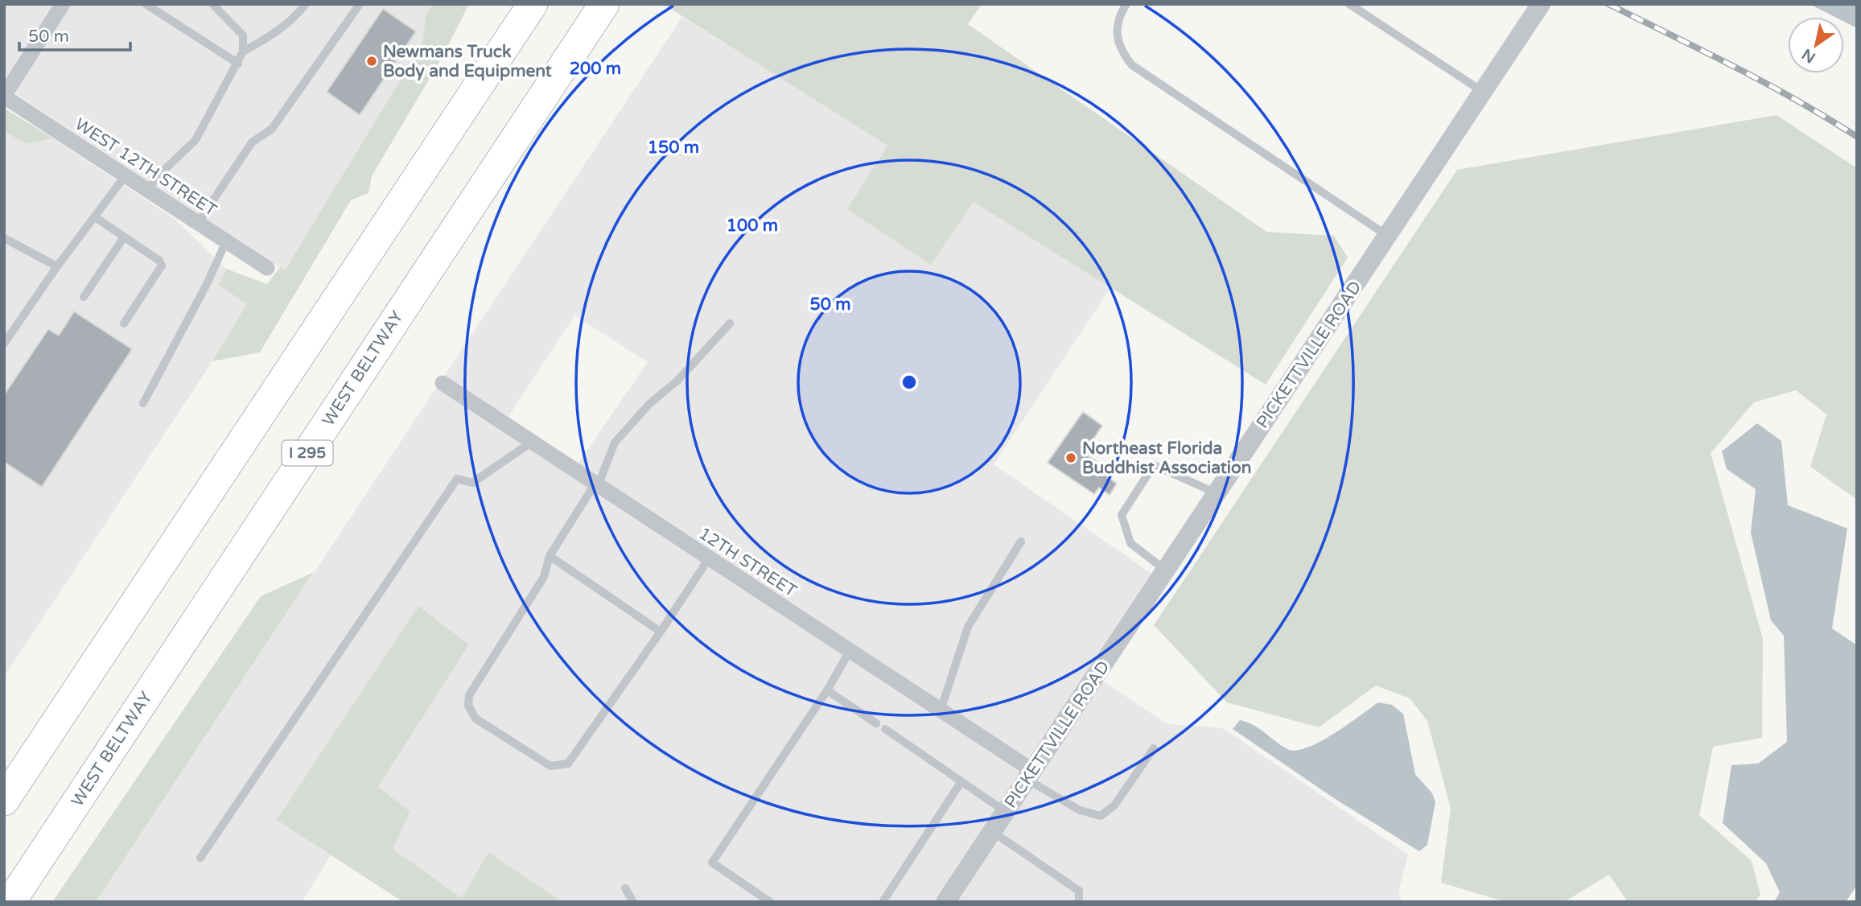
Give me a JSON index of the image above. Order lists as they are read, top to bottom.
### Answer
{
  "streets": {
    "highway": ["WEST BELTWAY", "I 295"],
    "street": ["WEST 12TH STREET", "PICKETTVILLE ROAD", "12TH STREET"]
  },
  "crossings": [
    ["PICKETTVILLE ROAD", "12TH STREET"]
  ],
  "places": ["Newmans Truck Body and Equipment", "Northeast Florida Buddhist Association"],
  "scale_bar": "50 m",
  "north": "bottom left",
  "rings": [
    "200 m",
    "150 m",
    "100 m",
    "50 m"
  ]
}
